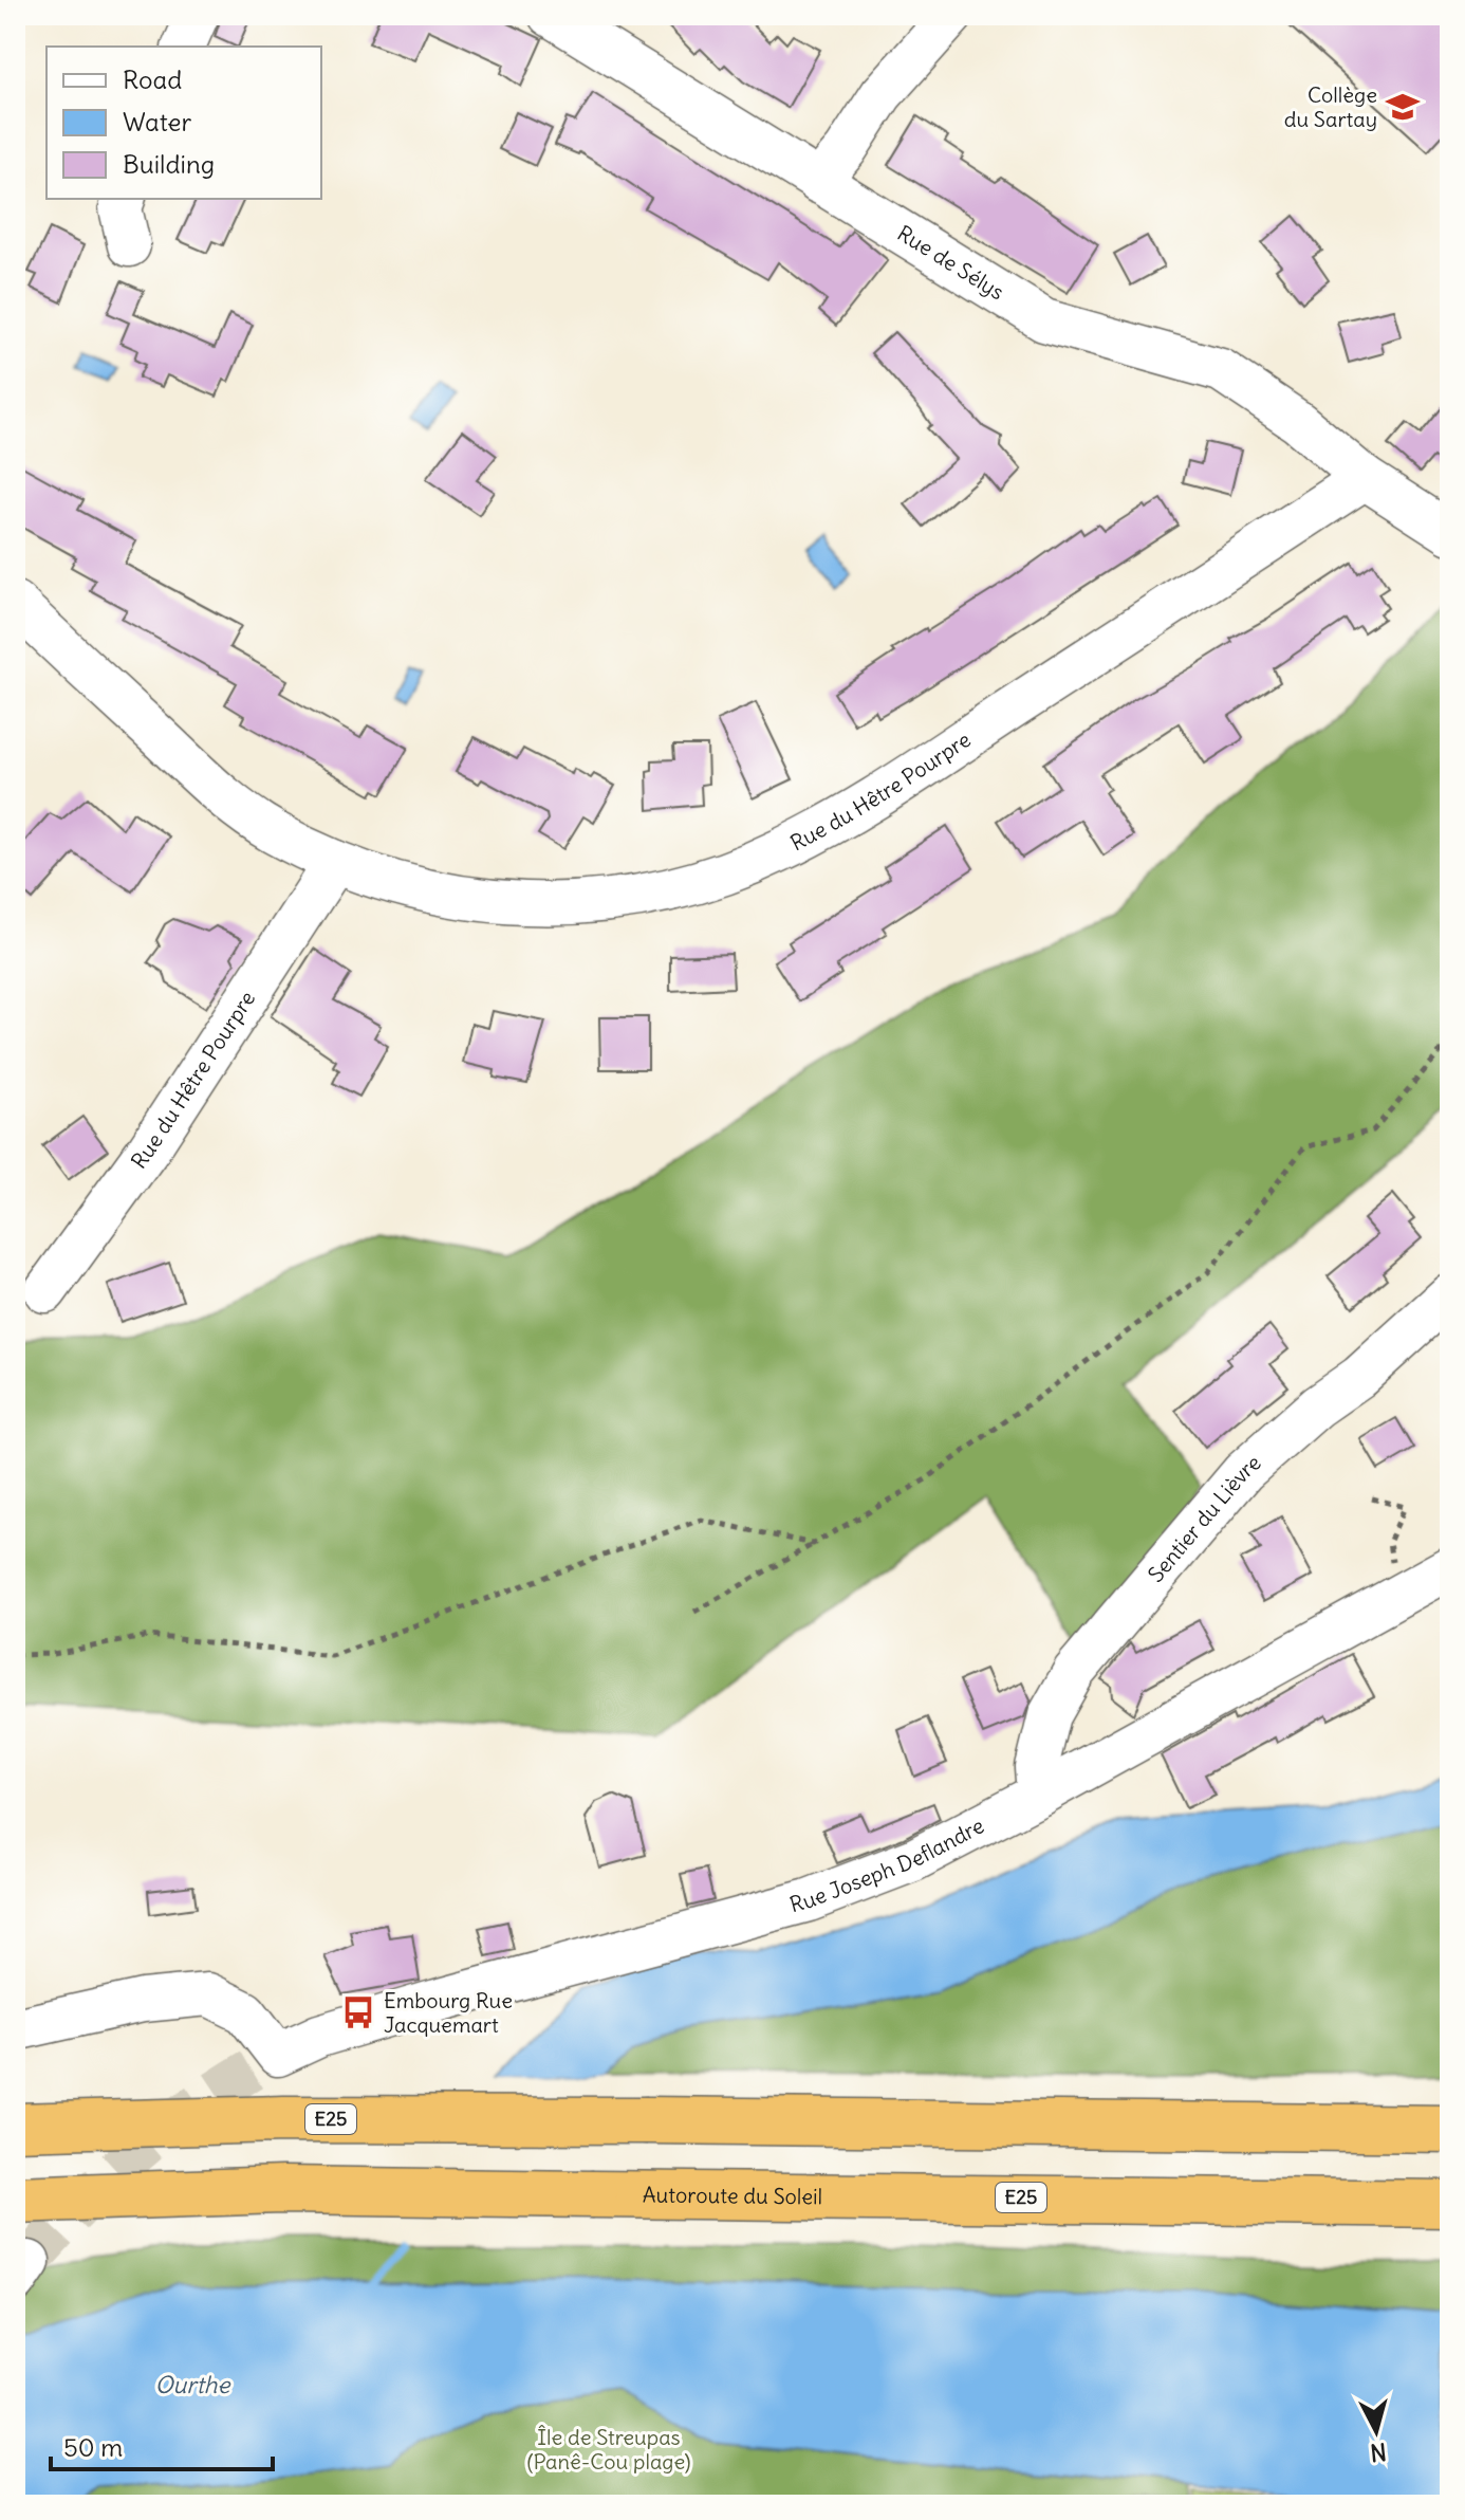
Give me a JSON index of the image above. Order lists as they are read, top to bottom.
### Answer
{
  "streets": {
    "highway": ["E25", "Autoroute du Soleil"],
    "street": [
      "Rue de Sélys",
      "Rue du Hêtre Pourpre",
      "Sentier du Lièvre",
      "Rue Joseph Deflandre"
    ]
  },
  "crossings": [
    ["Rue de Sélys", "Rue du Hêtre Pourpre"],
    ["Sentier du Lièvre", "Rue Joseph Deflandre"]
  ],
  "water": ["Ourthe"],
  "parks": ["Île de Streupas (Panê-Cou plage)"],
  "places": {
    "school or university": ["Collège du Sartay"],
    "bus stop": ["Embourg Rue Jacquemart"]
  },
  "legend": ["Road", "Water", "Building"],
  "scale_bar": "50 m",
  "north": "bottom"
}
